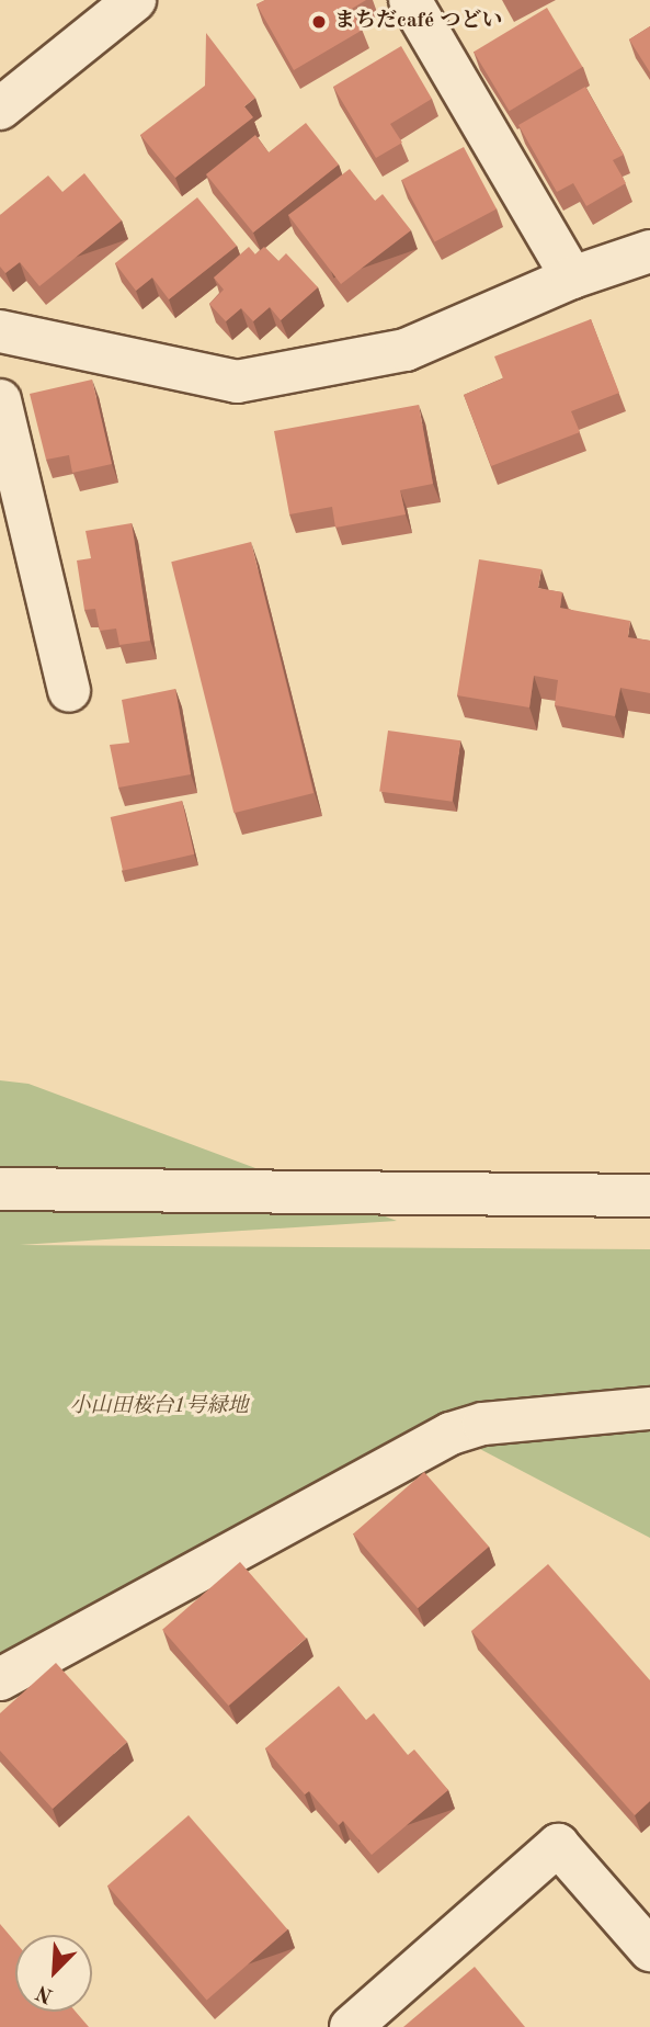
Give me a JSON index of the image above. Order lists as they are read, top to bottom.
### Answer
{
  "parks": ["小山田桜台1号緑地"],
  "places": ["まちだcafé つどい"],
  "north": "bottom left"
}
